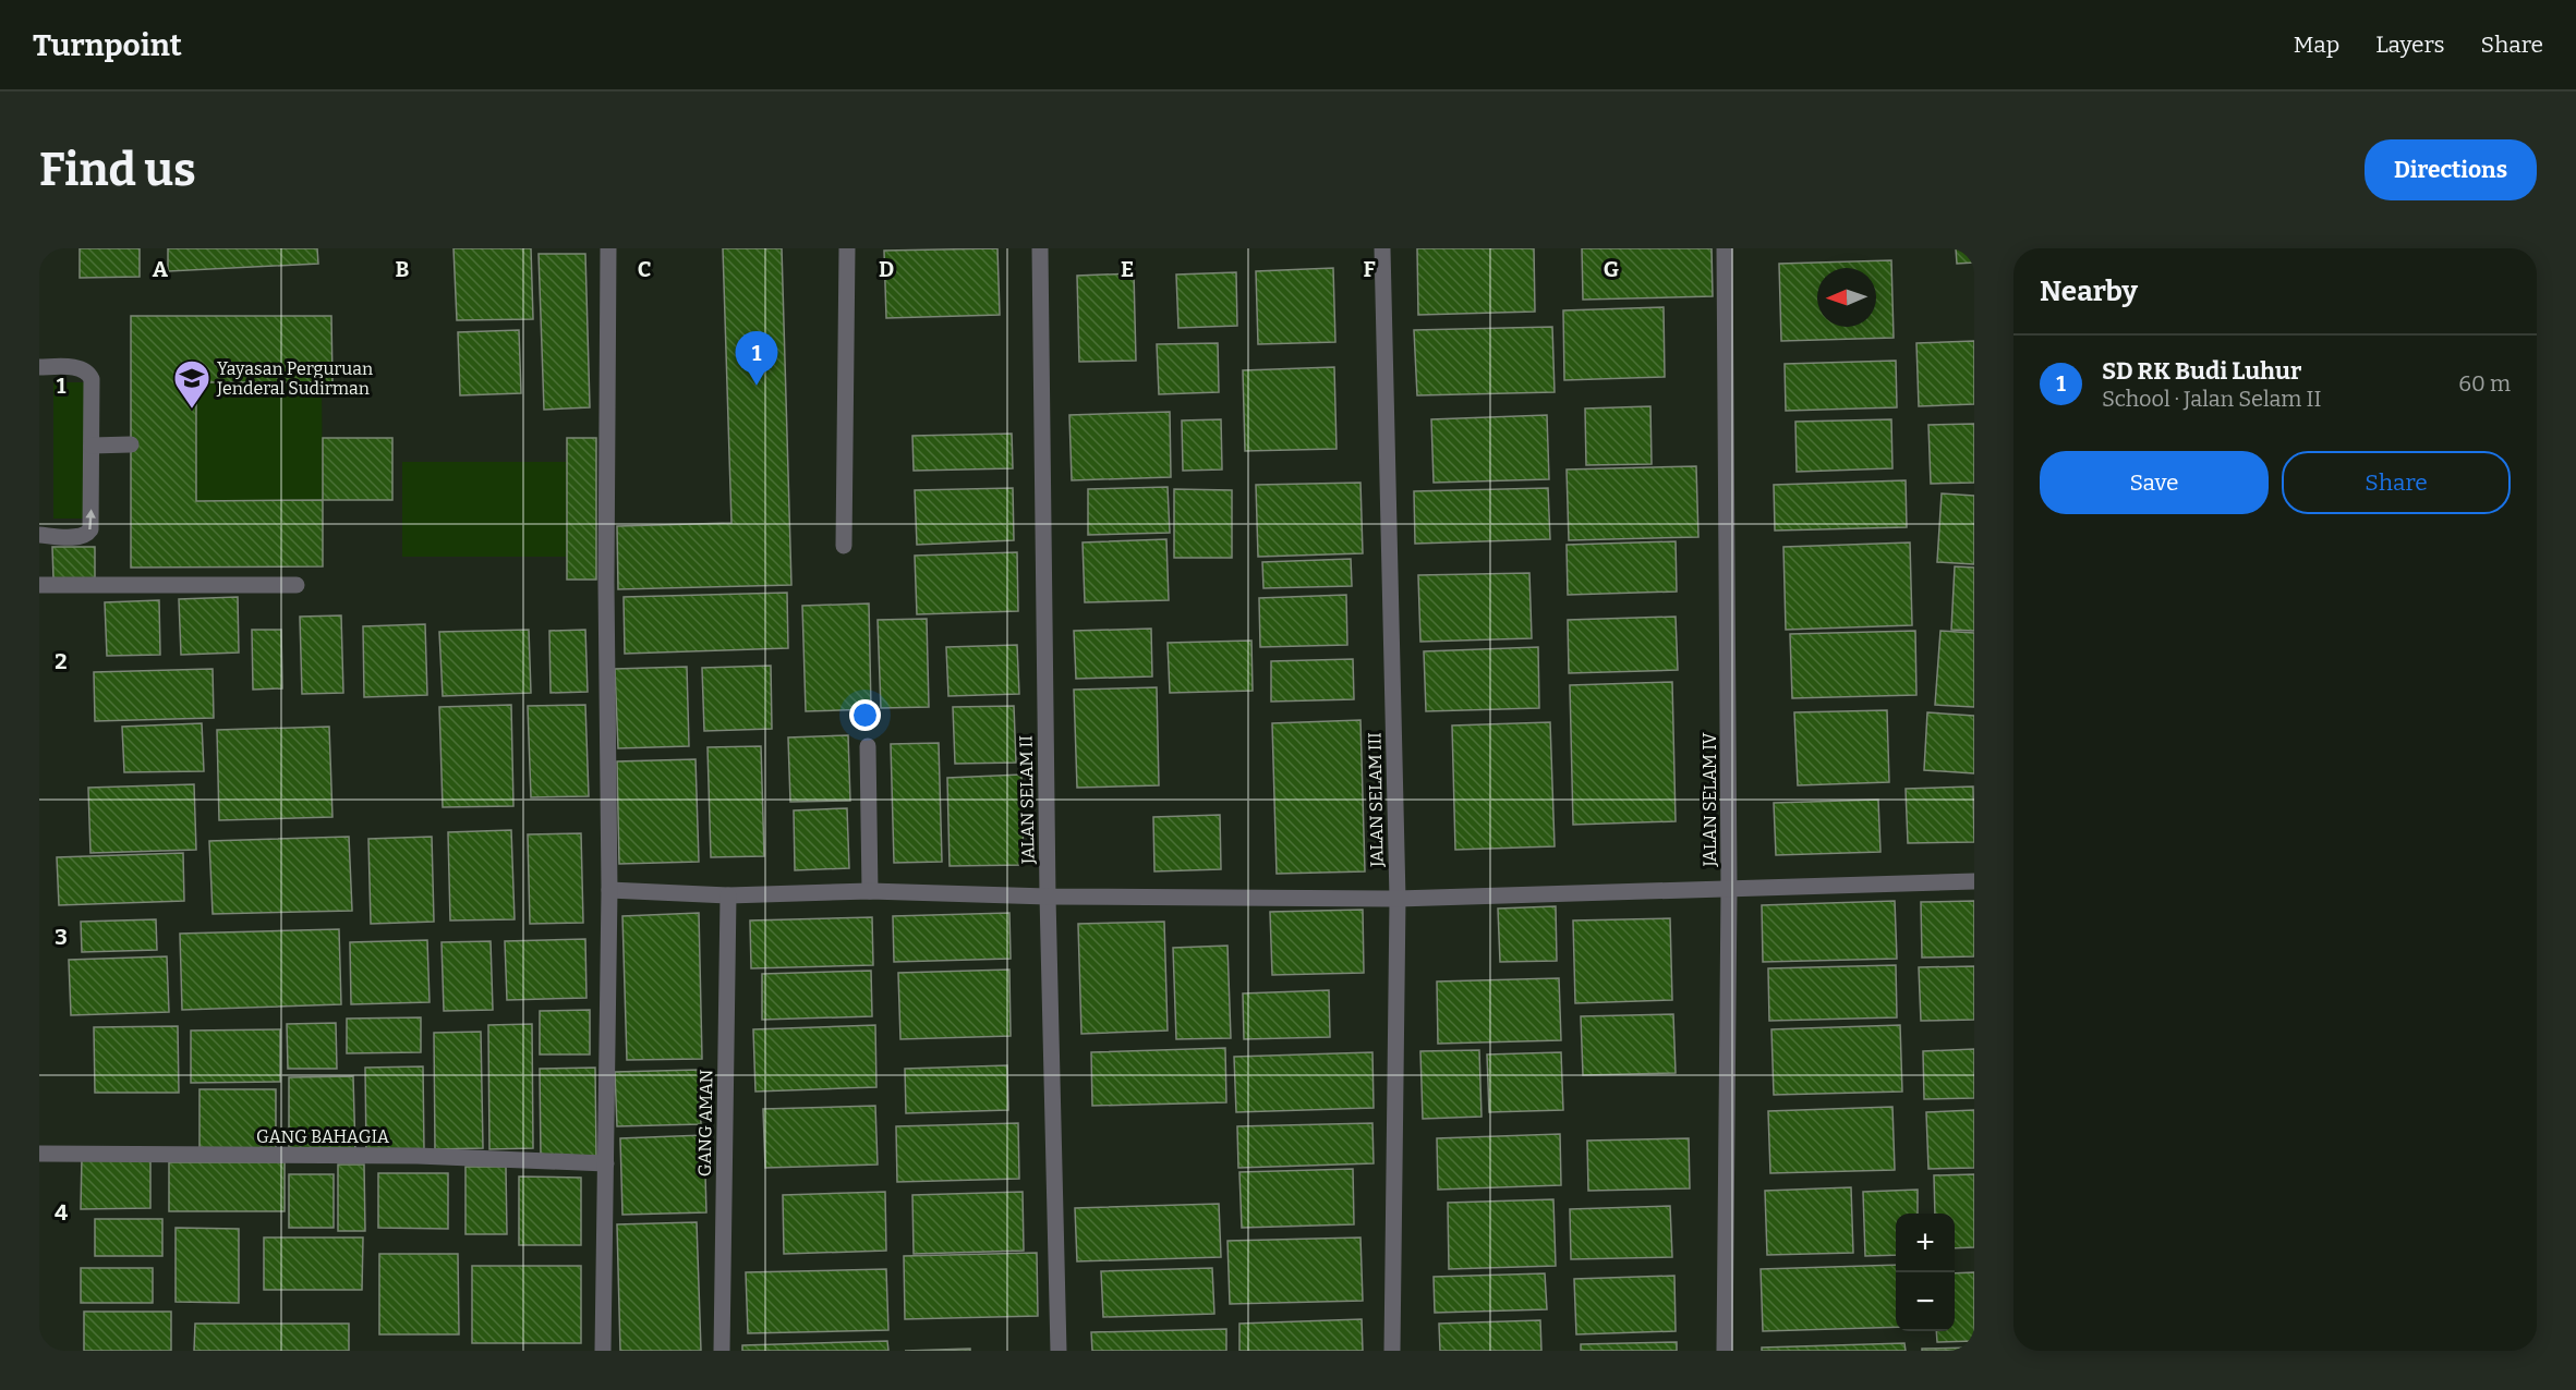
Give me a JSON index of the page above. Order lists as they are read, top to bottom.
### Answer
{
  "streets": {
    "street": [
      "JALAN SELAM II",
      "JALAN SELAM III",
      "JALAN SELAM IV",
      "GANG AMAN",
      "GANG BAHAGIA"
    ]
  },
  "places": {
    "school or university": ["Yayasan Perguruan Jenderal Sudirman"]
  },
  "north": "left",
  "page": {
    "header": "Turnpoint",
    "nav": ["Map", "Layers", "Share"],
    "buttons": [
      "Directions",
      ["Save", "Share"]
    ],
    "title": "Find us",
    "heading": "Nearby",
    "pins": "1",
    "list": [
      {
        "mark": "1",
        "name": "SD RK Budi Luhur",
        "note": "School · Jalan Selam II",
        "value": "60 m"
      }
    ],
    "map_buttons": ["+", "−"]
  },
  "grid": {
    "columns": [
      "A",
      "B",
      "C",
      "D",
      "E",
      "F",
      "G"
    ],
    "rows": [
      "1",
      "2",
      "3",
      "4"
    ]
  }
}
